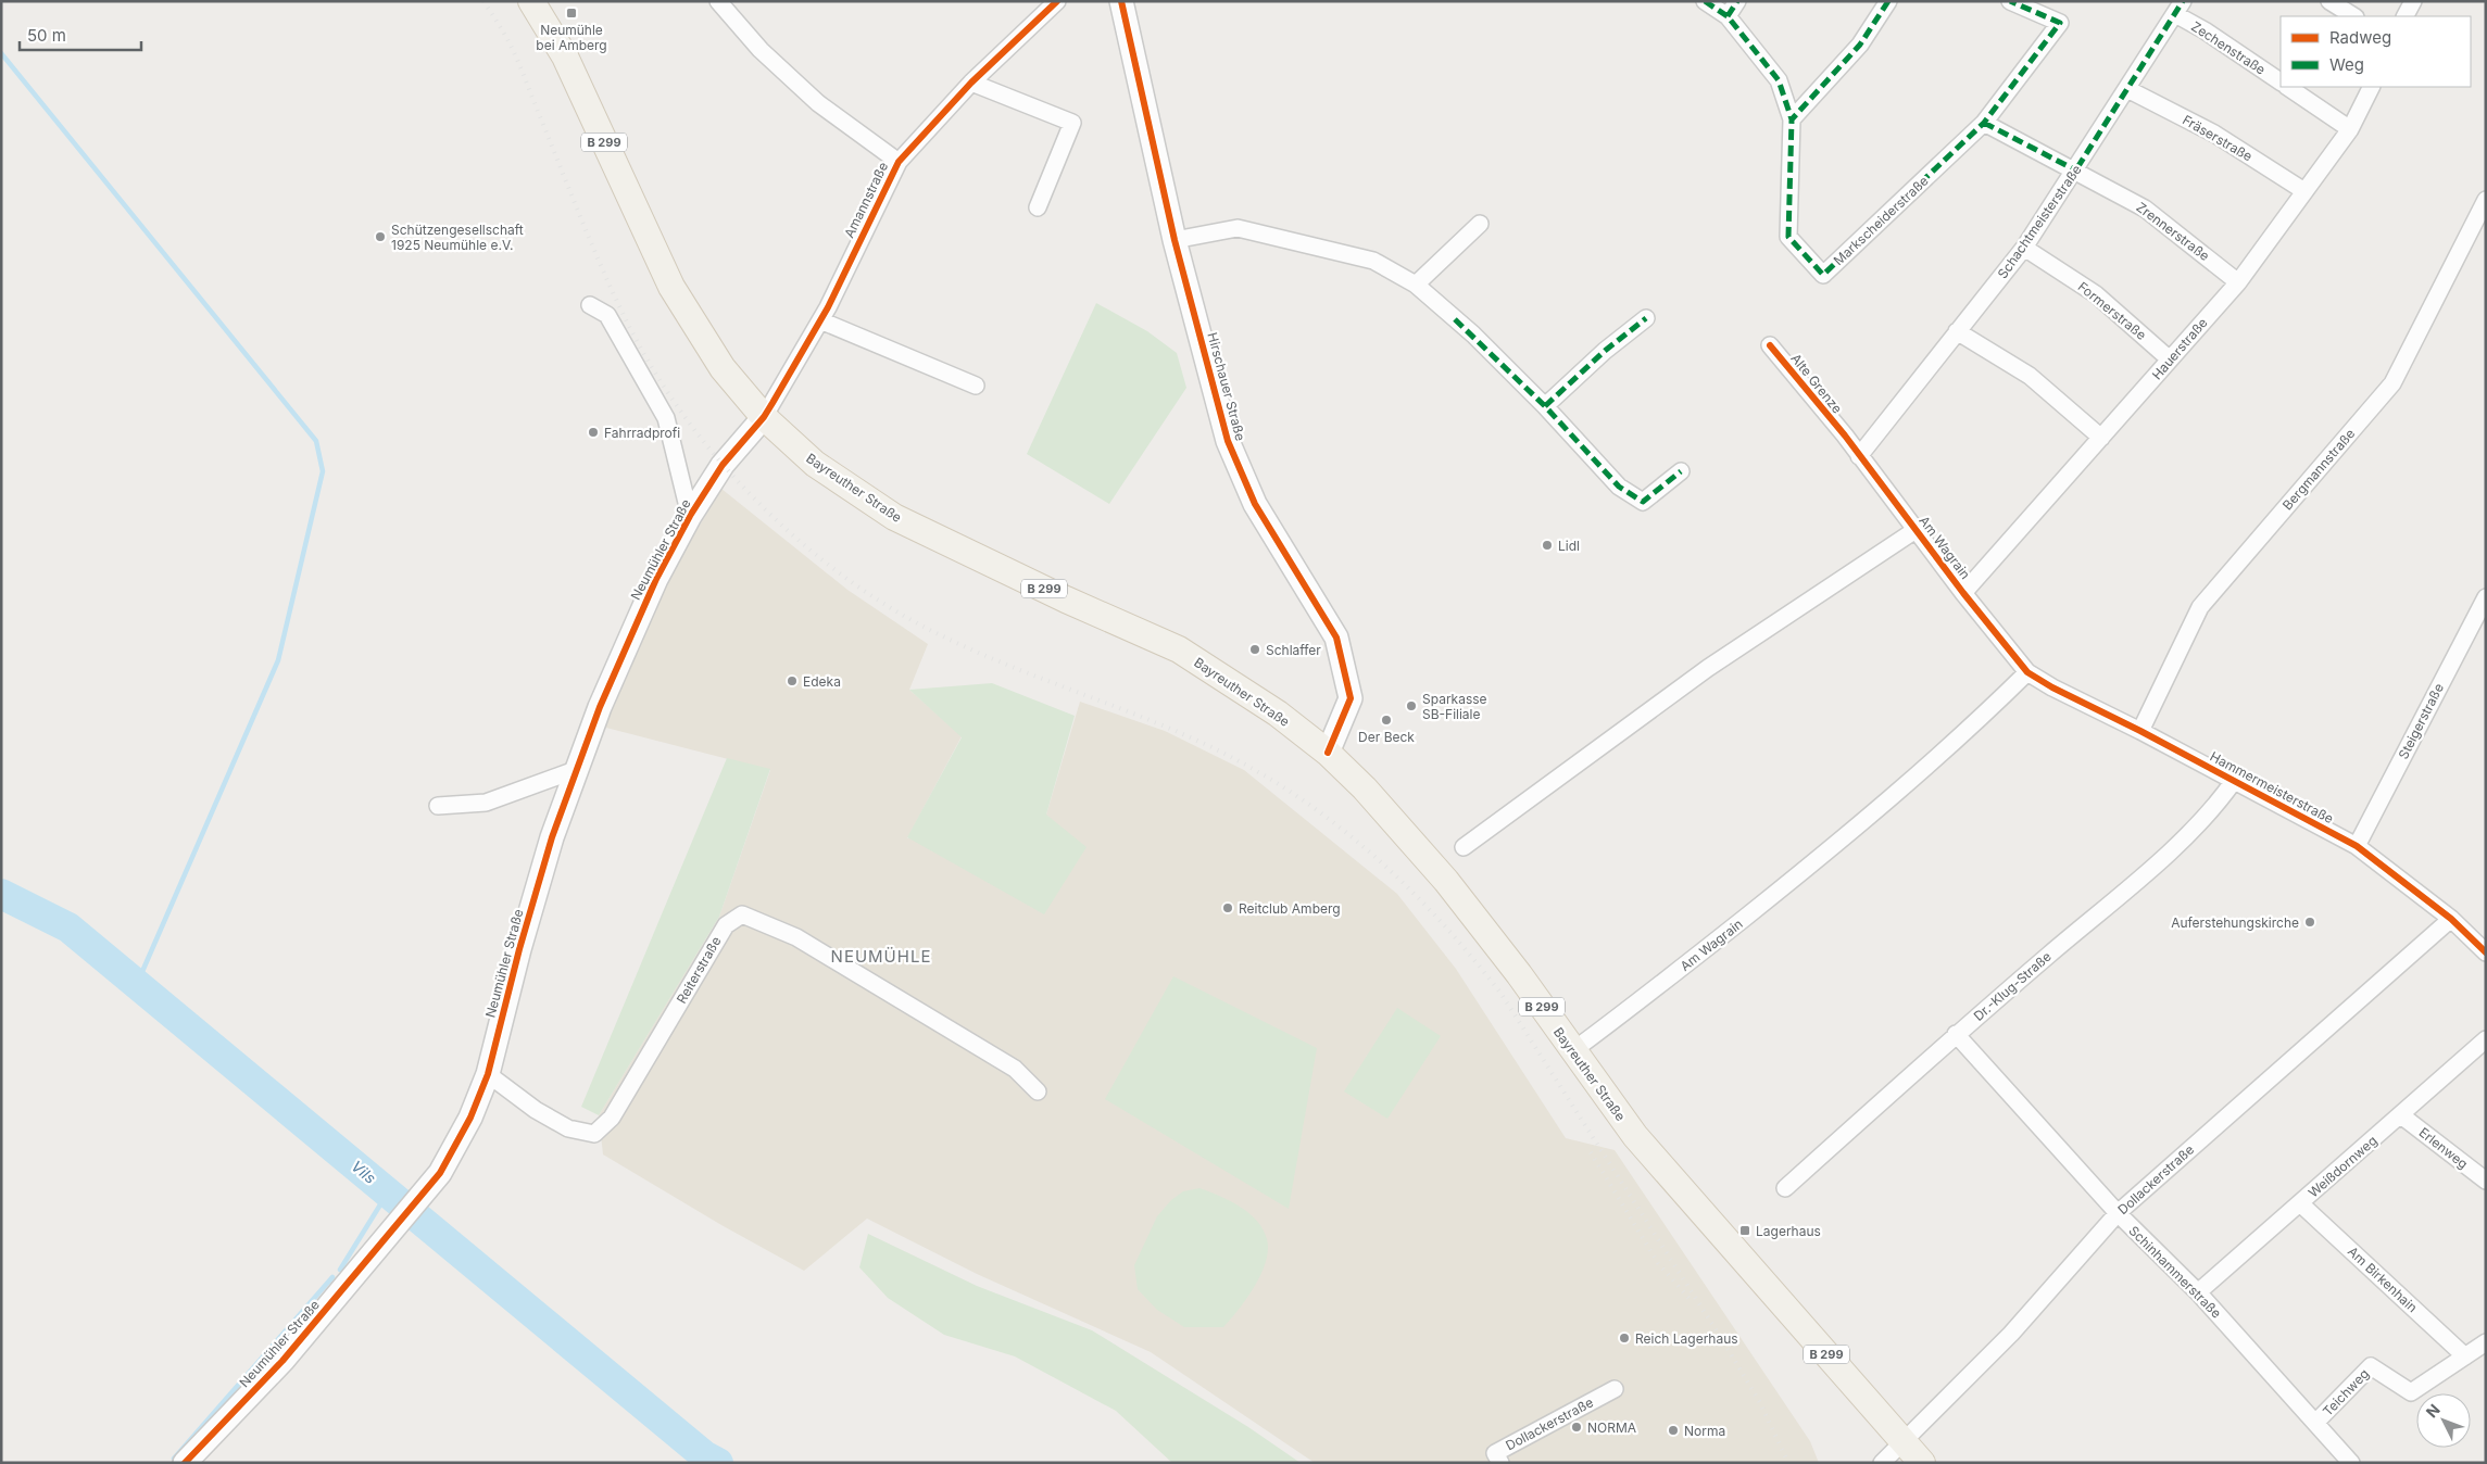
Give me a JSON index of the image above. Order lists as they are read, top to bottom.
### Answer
{
  "streets": {
    "main road": ["B 299", "Bayreuther Straße"],
    "street": [
      "Zechenstraße",
      "Fräserstraße",
      "Amannstraße",
      "Markscheiderstraße",
      "Schachtmeisterstraße",
      "Zrennerstraße",
      "Formerstraße",
      "Hauerstraße",
      "Alte Grenze",
      "Hirschauer Straße",
      "Bergmannstraße",
      "Am Wagrain",
      "Neumühler Straße",
      "Steigerstraße",
      "Hammermeisterstraße",
      "Reiterstraße",
      "Dr.-Klug-Straße",
      "Erlenweg",
      "Weißdornweg",
      "Dollackerstraße",
      "Schinhammerstraße",
      "Am Birkenhain",
      "Teichweg"
    ]
  },
  "crossings": [
    ["Zechenstraße", "Schachtmeisterstraße"],
    ["Fräserstraße", "Schachtmeisterstraße"],
    ["Fräserstraße", "Hauerstraße"],
    ["Amannstraße", "Bayreuther Straße"],
    ["Amannstraße", "Neumühler Straße"],
    ["Schachtmeisterstraße", "Zrennerstraße"],
    ["Schachtmeisterstraße", "Formerstraße"],
    ["Schachtmeisterstraße", "Am Wagrain"],
    ["Zrennerstraße", "Hauerstraße"],
    ["Formerstraße", "Hauerstraße"],
    ["Hauerstraße", "Am Wagrain"],
    ["Alte Grenze", "Am Wagrain"],
    ["Hirschauer Straße", "Bayreuther Straße"],
    ["Bergmannstraße", "Hammermeisterstraße"],
    ["Bayreuther Straße", "Am Wagrain"],
    ["Bayreuther Straße", "Neumühler Straße"],
    ["Bayreuther Straße", "Dollackerstraße"],
    ["Am Wagrain", "Hammermeisterstraße"],
    ["Neumühler Straße", "Reiterstraße"],
    ["Steigerstraße", "Hammermeisterstraße"],
    ["Hammermeisterstraße", "Dr.-Klug-Straße"],
    ["Hammermeisterstraße", "Dollackerstraße"],
    ["Dr.-Klug-Straße", "Schinhammerstraße"],
    ["Erlenweg", "Weißdornweg"],
    ["Weißdornweg", "Schinhammerstraße"],
    ["Weißdornweg", "Am Birkenhain"],
    ["Dollackerstraße", "Schinhammerstraße"],
    ["Schinhammerstraße", "Teichweg"],
    ["Am Birkenhain", "Teichweg"]
  ],
  "districts": ["NEUMÜHLE"],
  "water": ["Vils"],
  "places": {
    "transit": ["Neumühle bei Amberg", "Lagerhaus"],
    "other": [
      "Schützengesellschaft 1925 Neumühle e.V.",
      "Fahrradprofi",
      "Lidl",
      "Schlaffer",
      "Edeka",
      "Sparkasse SB-Filiale",
      "Der Beck",
      "Reitclub Amberg",
      "Auferstehungskirche",
      "Reich Lagerhaus",
      "NORMA",
      "Norma"
    ]
  },
  "legend": ["Radweg", "Weg"],
  "scale_bar": "50 m",
  "north": "top left"
}
